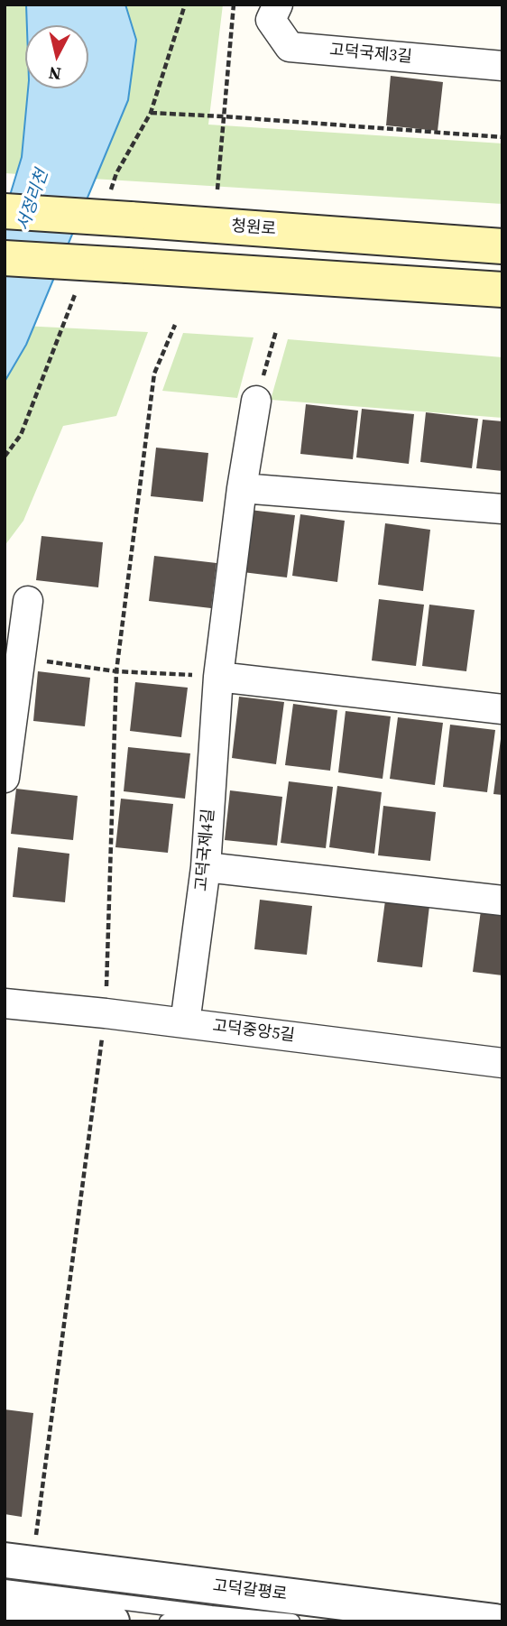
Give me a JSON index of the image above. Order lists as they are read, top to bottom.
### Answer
{
  "streets": {
    "main road": ["청원로"],
    "street": [
      "고덕국제3길",
      "고덕국제4길",
      "고덕중앙5길",
      "고덕갈평로"
    ]
  },
  "crossings": [
    ["고덕국제4길", "고덕중앙5길"]
  ],
  "water": ["서정리천"],
  "north": "bottom"
}
